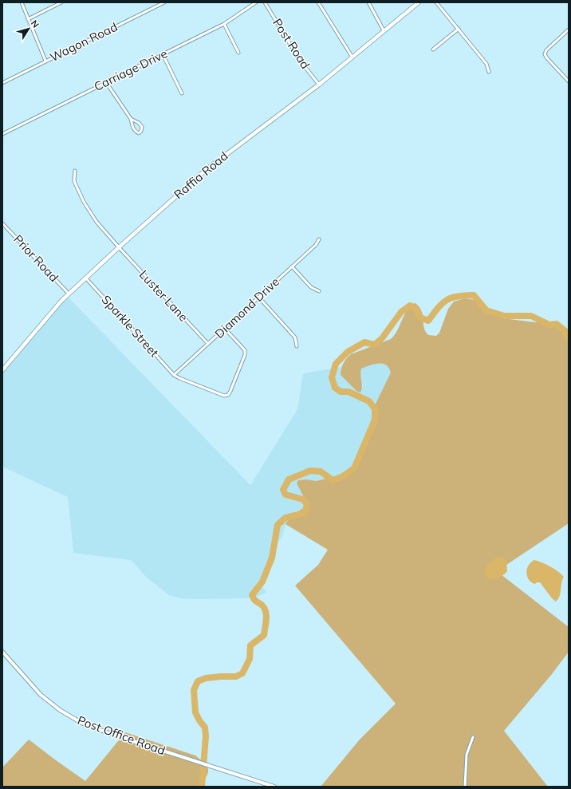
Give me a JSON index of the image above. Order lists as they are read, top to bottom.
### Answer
{
  "streets": {
    "main road": ["Raffia Road"],
    "street": [
      "Wagon Road",
      "Post Road",
      "Carriage Drive",
      "Prior Road",
      "Luster Lane",
      "Diamond Drive",
      "Sparkle Street",
      "Post Office Road"
    ]
  },
  "crossings": [
    ["Post Road", "Raffia Road"],
    ["Raffia Road", "Prior Road"],
    ["Raffia Road", "Luster Lane"],
    ["Raffia Road", "Sparkle Street"],
    ["Luster Lane", "Diamond Drive"],
    ["Diamond Drive", "Sparkle Street"]
  ],
  "north": "top right"
}
